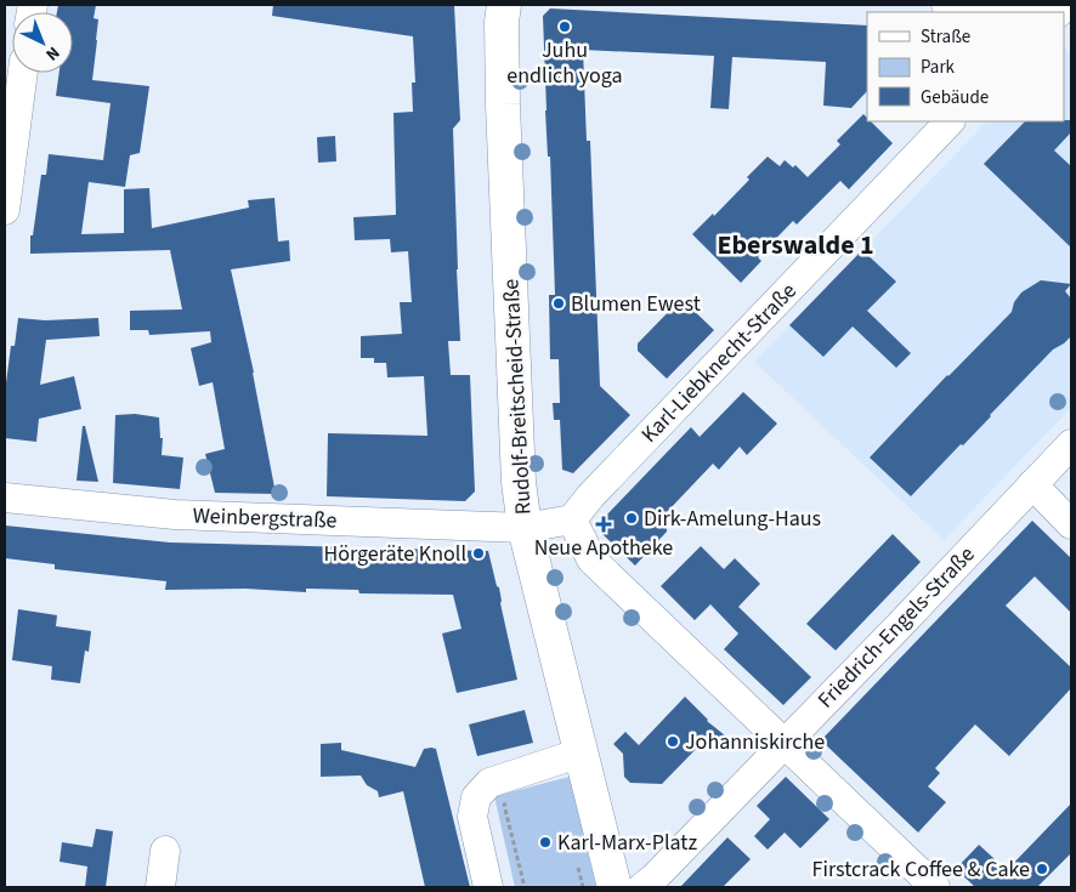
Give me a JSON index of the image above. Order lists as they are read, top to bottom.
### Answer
{
  "streets": {
    "main road": ["Rudolf-Breitscheid-Straße"],
    "street": ["Karl-Liebknecht-Straße", "Weinbergstraße", "Friedrich-Engels-Straße"]
  },
  "crossings": [
    ["Rudolf-Breitscheid-Straße", "Weinbergstraße"]
  ],
  "districts": ["Eberswalde 1"],
  "places": {
    "other": [
      "Juhu endlich yoga",
      "Blumen Ewest",
      "Dirk-Amelung-Haus",
      "Hörgeräte Knoll",
      "Johanniskirche",
      "Karl-Marx-Platz",
      "Firstcrack Coffee & Cake"
    ],
    "health": ["Neue Apotheke"]
  },
  "legend": ["Straße", "Park", "Gebäude"],
  "north": "bottom right"
}
